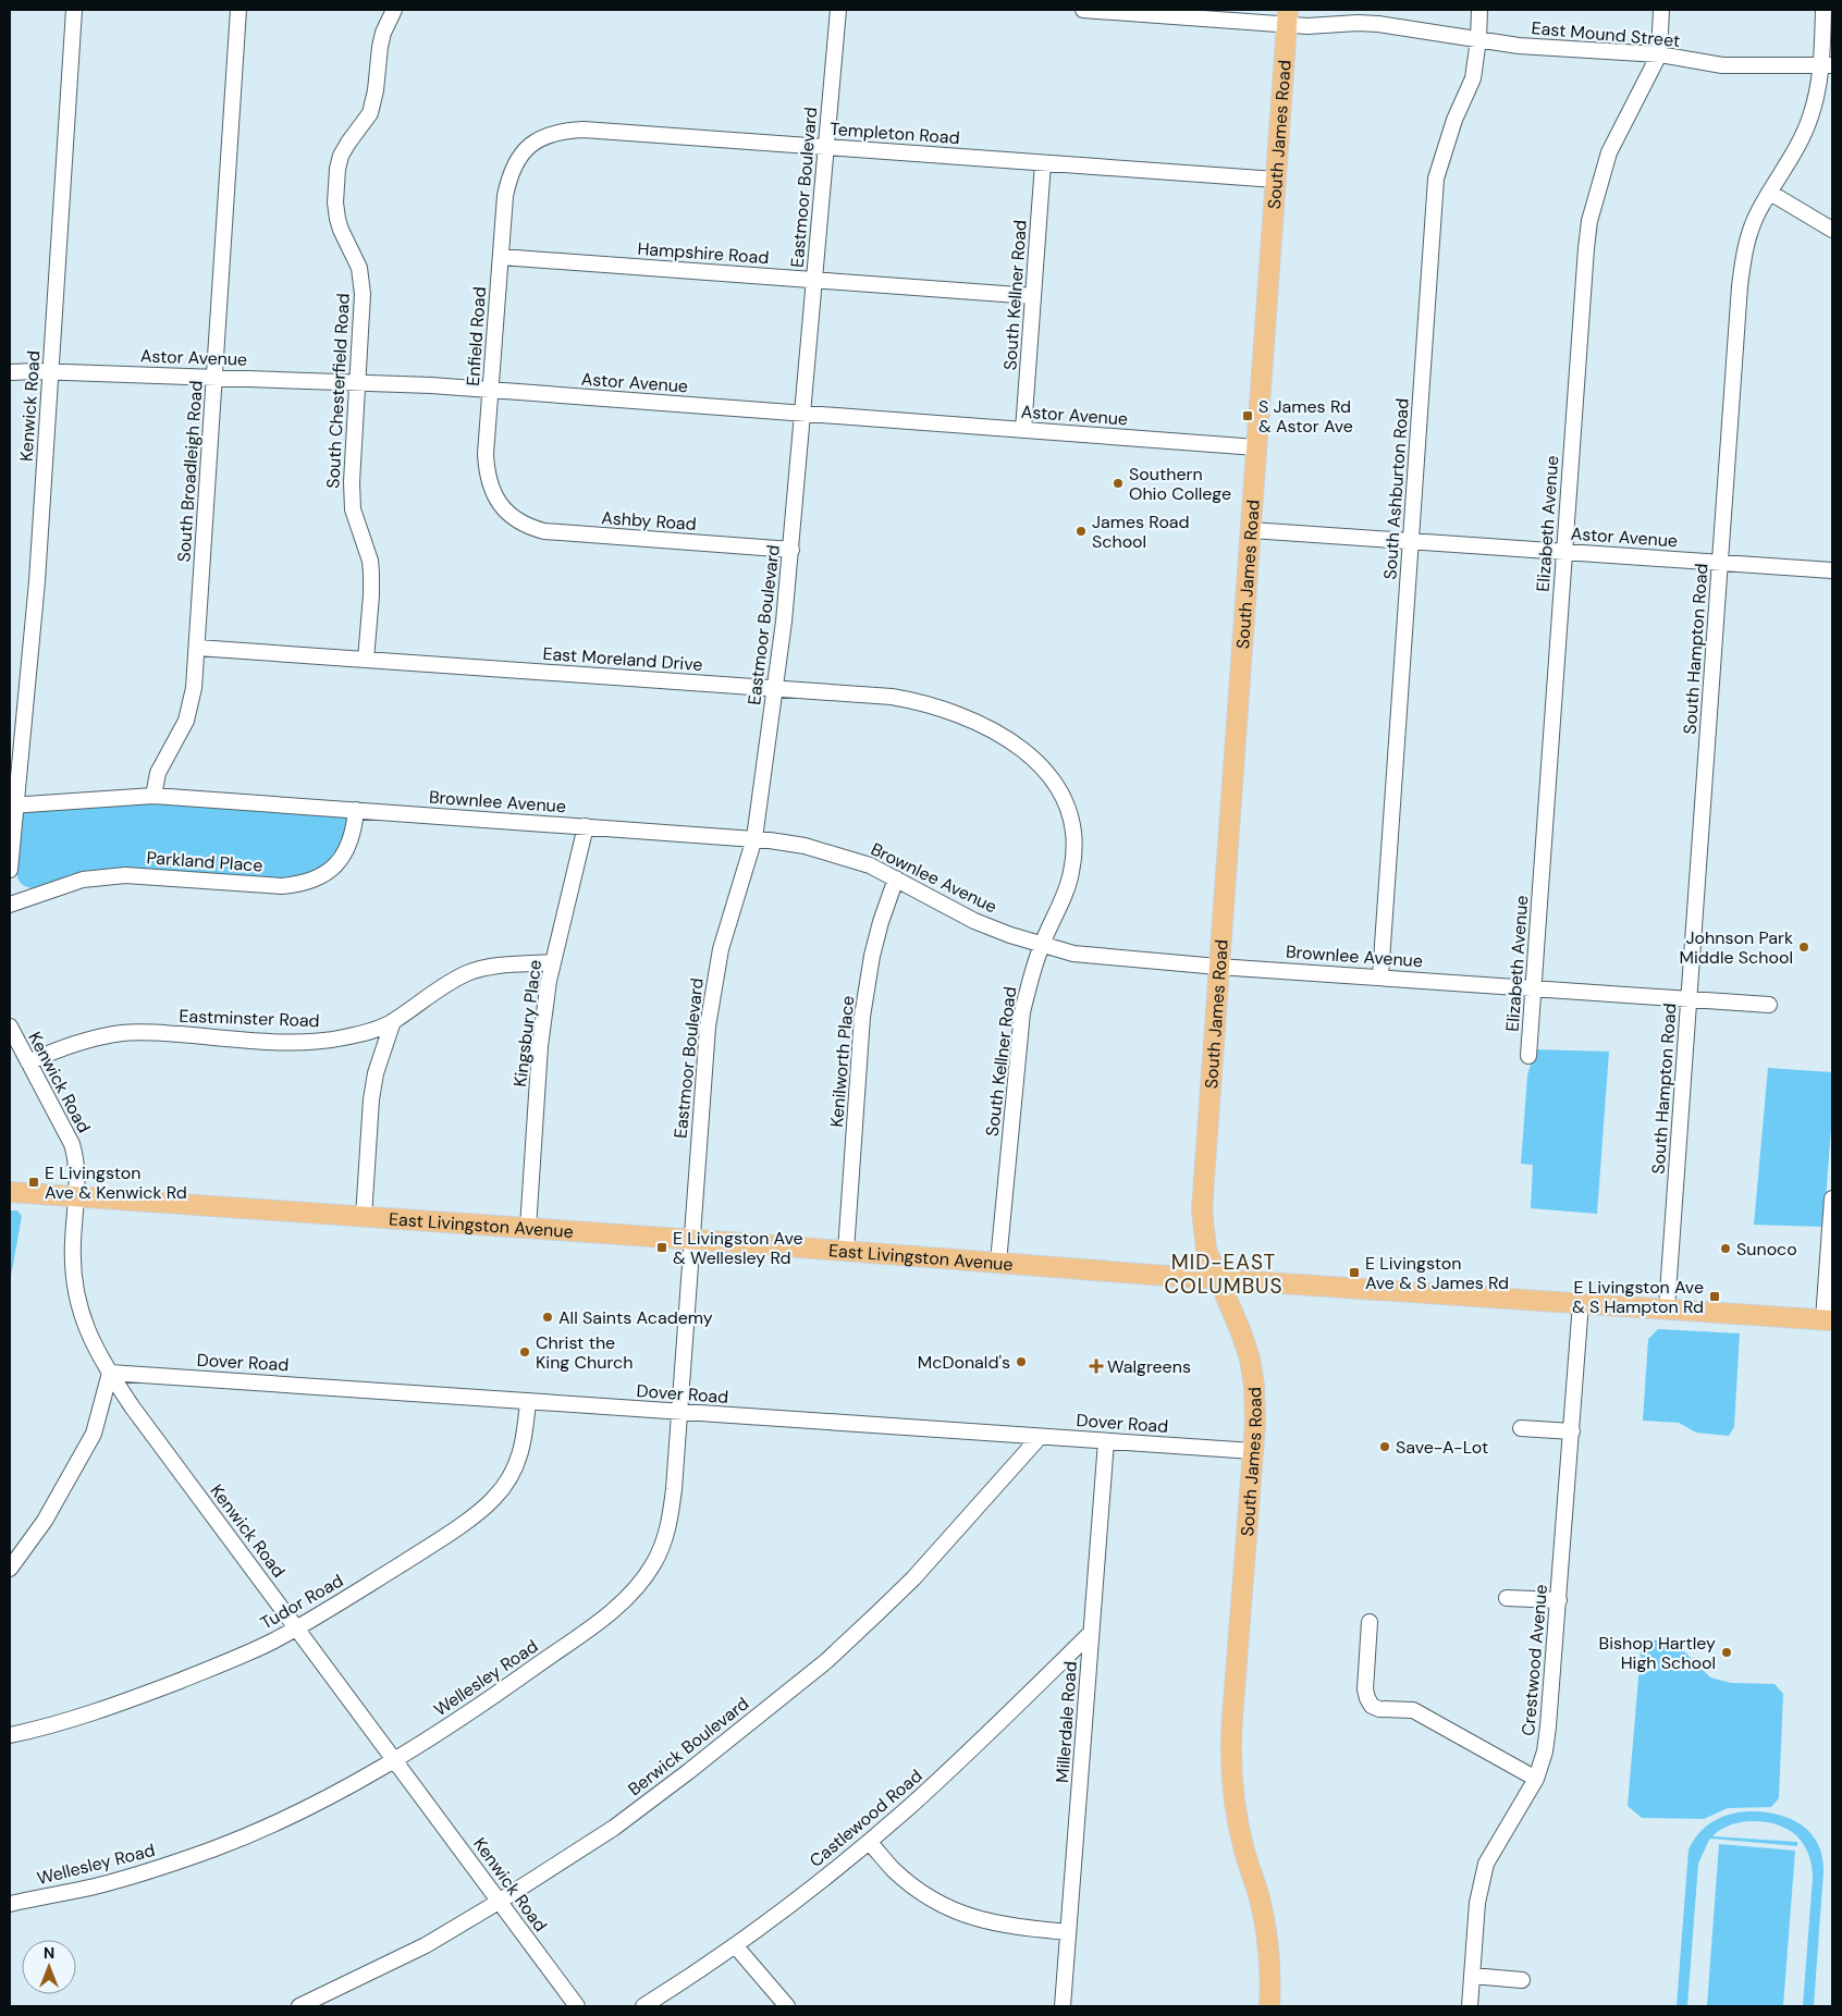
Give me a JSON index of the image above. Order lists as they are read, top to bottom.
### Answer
{
  "streets": {
    "main road": ["South James Road", "East Livingston Avenue"],
    "street": [
      "East Mound Street",
      "Templeton Road",
      "Eastmoor Boulevard",
      "Hampshire Road",
      "South Kellner Road",
      "Enfield Road",
      "Astor Avenue",
      "South Chesterfield Road",
      "Kenwick Road",
      "South Broadleigh Road",
      "South Ashburton Road",
      "Ashby Road",
      "Elizabeth Avenue",
      "South Hampton Road",
      "East Moreland Drive",
      "Brownlee Avenue",
      "Parkland Place",
      "Eastminster Road",
      "Kingsbury Place",
      "Kenilworth Place",
      "Dover Road",
      "Tudor Road",
      "Crestwood Avenue",
      "Wellesley Road",
      "Millerdale Road",
      "Berwick Boulevard",
      "Castlewood Road"
    ]
  },
  "crossings": [
    ["East Mound Street", "South James Road"],
    ["East Mound Street", "South Ashburton Road"],
    ["East Mound Street", "Elizabeth Avenue"],
    ["East Mound Street", "South Hampton Road"],
    ["Templeton Road", "South James Road"],
    ["Templeton Road", "Eastmoor Boulevard"],
    ["Templeton Road", "South Kellner Road"],
    ["Templeton Road", "Enfield Road"],
    ["South James Road", "Astor Avenue"],
    ["South James Road", "Brownlee Avenue"],
    ["South James Road", "East Livingston Avenue"],
    ["South James Road", "Dover Road"],
    ["Eastmoor Boulevard", "Hampshire Road"],
    ["Eastmoor Boulevard", "Astor Avenue"],
    ["Eastmoor Boulevard", "Ashby Road"],
    ["Eastmoor Boulevard", "East Moreland Drive"],
    ["Eastmoor Boulevard", "Brownlee Avenue"],
    ["Eastmoor Boulevard", "East Livingston Avenue"],
    ["Eastmoor Boulevard", "Wellesley Road"],
    ["Hampshire Road", "South Kellner Road"],
    ["Hampshire Road", "Enfield Road"],
    ["South Kellner Road", "Astor Avenue"],
    ["South Kellner Road", "East Moreland Drive"],
    ["South Kellner Road", "Brownlee Avenue"],
    ["South Kellner Road", "East Livingston Avenue"],
    ["Enfield Road", "Astor Avenue"],
    ["Enfield Road", "Ashby Road"],
    ["Astor Avenue", "South Chesterfield Road"],
    ["Astor Avenue", "Kenwick Road"],
    ["Astor Avenue", "South Broadleigh Road"],
    ["Astor Avenue", "South Ashburton Road"],
    ["Astor Avenue", "Elizabeth Avenue"],
    ["Astor Avenue", "South Hampton Road"],
    ["South Chesterfield Road", "East Moreland Drive"],
    ["Kenwick Road", "Brownlee Avenue"],
    ["Kenwick Road", "Eastminster Road"],
    ["Kenwick Road", "East Livingston Avenue"],
    ["Kenwick Road", "Dover Road"],
    ["Kenwick Road", "Tudor Road"],
    ["Kenwick Road", "Wellesley Road"],
    ["Kenwick Road", "Berwick Boulevard"],
    ["South Broadleigh Road", "East Moreland Drive"],
    ["South Broadleigh Road", "Brownlee Avenue"],
    ["South Ashburton Road", "Brownlee Avenue"],
    ["Elizabeth Avenue", "Brownlee Avenue"],
    ["South Hampton Road", "Brownlee Avenue"],
    ["South Hampton Road", "East Livingston Avenue"],
    ["Brownlee Avenue", "Parkland Place"],
    ["Brownlee Avenue", "Kingsbury Place"],
    ["Brownlee Avenue", "Kenilworth Place"],
    ["Eastminster Road", "Kingsbury Place"],
    ["Kingsbury Place", "East Livingston Avenue"],
    ["Kenilworth Place", "East Livingston Avenue"],
    ["East Livingston Avenue", "Crestwood Avenue"],
    ["East Livingston Avenue", "Wellesley Road"],
    ["Dover Road", "Tudor Road"],
    ["Dover Road", "Wellesley Road"],
    ["Dover Road", "Millerdale Road"],
    ["Dover Road", "Berwick Boulevard"],
    ["Millerdale Road", "Castlewood Road"]
  ],
  "districts": ["MID-EAST COLUMBUS"],
  "places": {
    "transit": [
      "S James Rd & Astor Ave",
      "E Livingston Ave & Kenwick Rd",
      "E Livingston Ave & Wellesley Rd",
      "E Livingston Ave & S James Rd",
      "E Livingston Ave & S Hampton Rd"
    ],
    "other": [
      "Southern Ohio College",
      "James Road School",
      "Johnson Park Middle School",
      "Sunoco",
      "All Saints Academy",
      "Christ the King Church",
      "McDonald's",
      "Save-A-Lot",
      "Bishop Hartley High School"
    ],
    "health": ["Walgreens"]
  },
  "north": "top"
}
